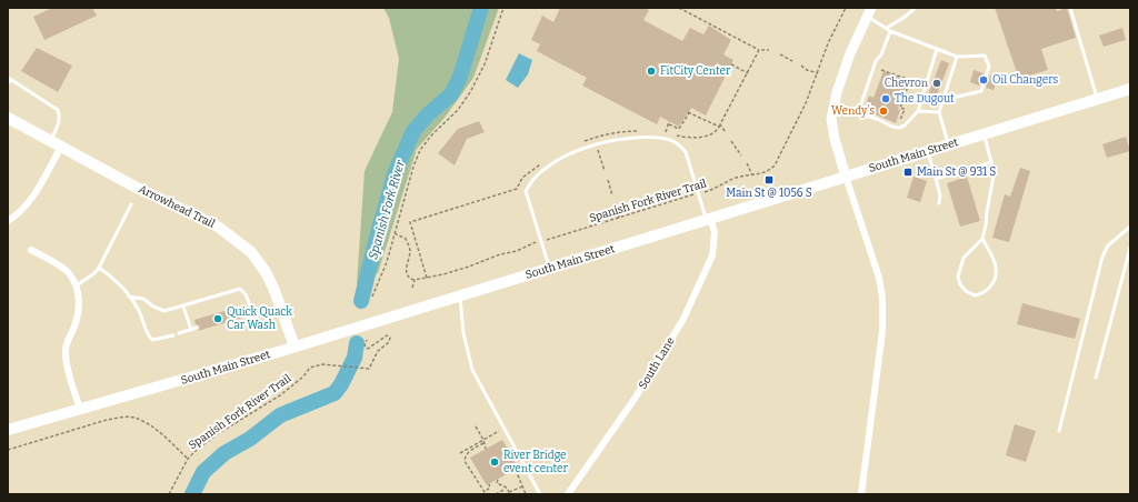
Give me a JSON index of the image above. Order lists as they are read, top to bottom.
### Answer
{
  "streets": {
    "main road": ["South Main Street", "Arrowhead Trail"],
    "street": ["South Lane"],
    "path": ["Spanish Fork River Trail"]
  },
  "crossings": [
    ["South Main Street", "Arrowhead Trail"],
    ["South Main Street", "South Lane"]
  ],
  "water": ["Spanish Fork River"],
  "places": {
    "other": [
      "FitCity Center",
      "Oil Changers",
      "Chevron",
      "The Dugout",
      "Wendy's",
      "Quick Quack Car Wash",
      "River Bridge event center"
    ],
    "transit": ["Main St @ 931 S", "Main St @ 1056 S"]
  }
}
